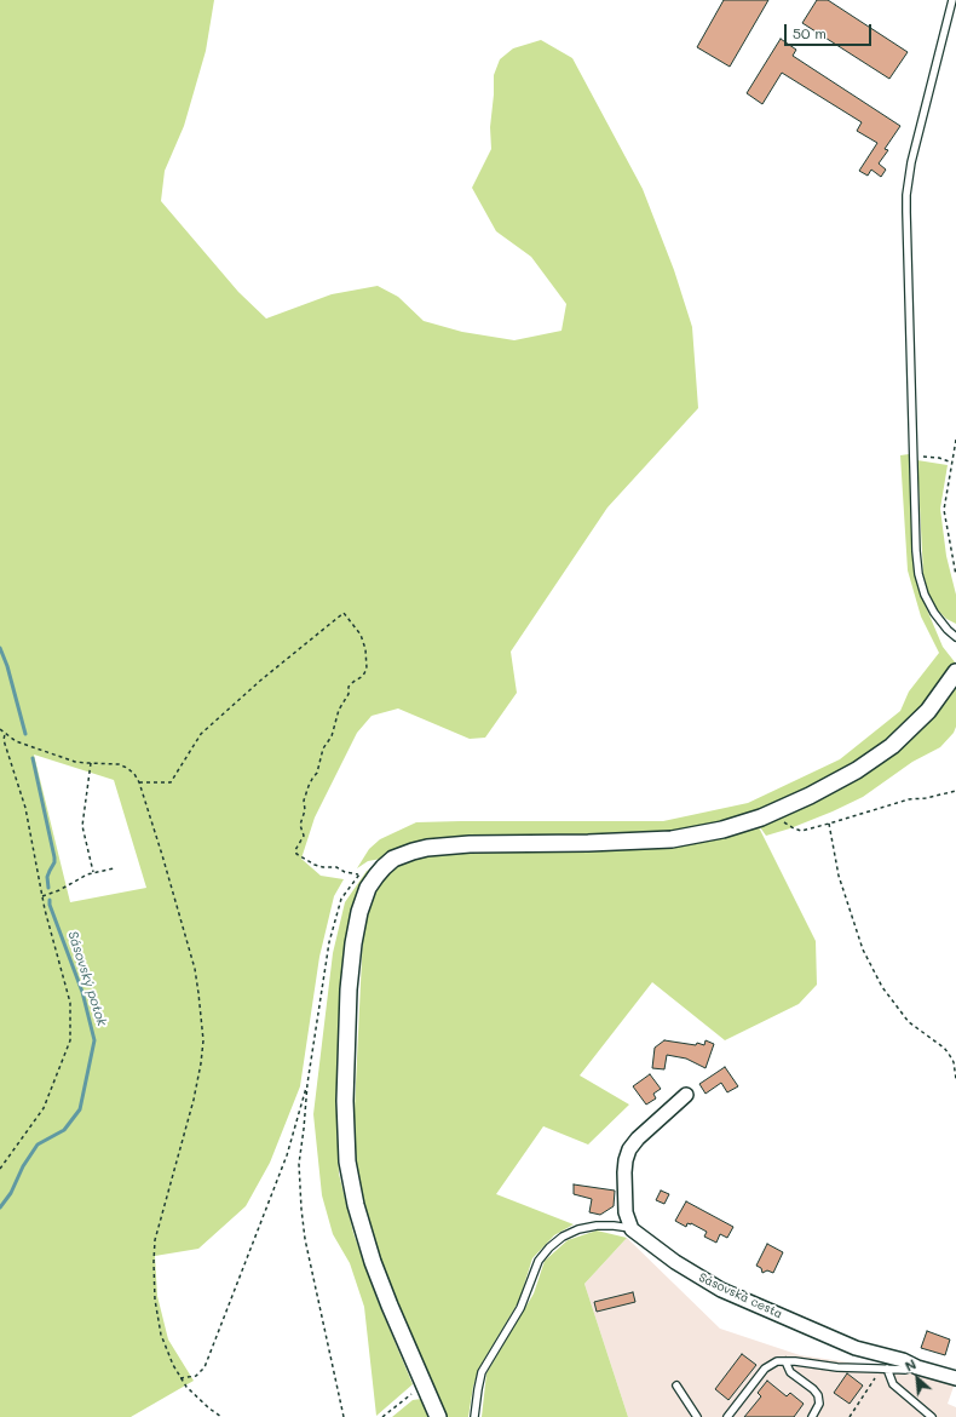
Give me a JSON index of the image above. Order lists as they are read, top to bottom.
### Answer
{
  "streets": {
    "street": ["Sásovská cesta"]
  },
  "water": ["Sásovský potok"],
  "scale_bar": "50 m",
  "north": "top left"
}
